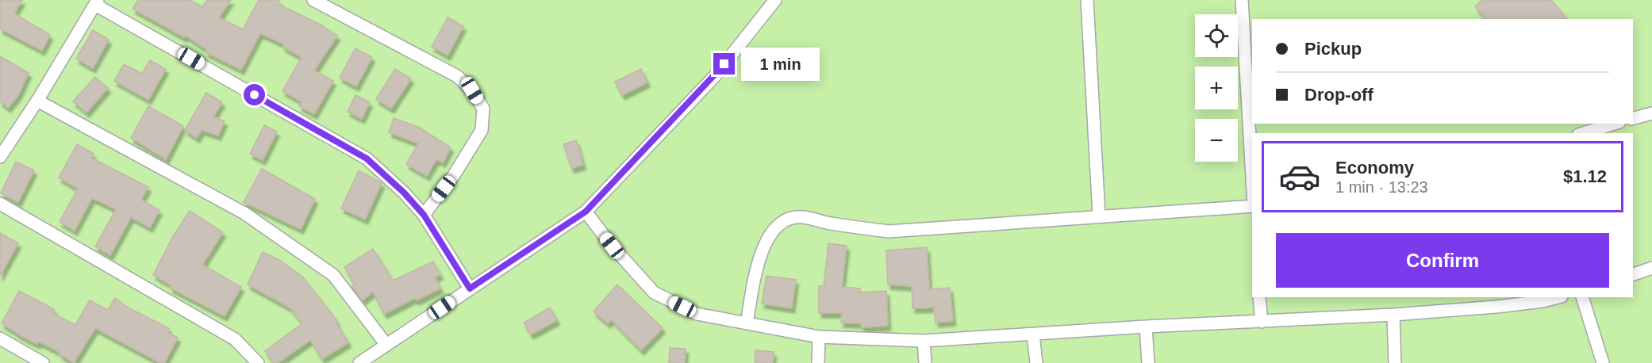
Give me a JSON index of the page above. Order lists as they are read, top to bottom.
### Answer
{
  "page": {
    "map_buttons": ["+", "−"],
    "banner": ["Pickup", "Drop-off"],
    "bubble": "1 min",
    "list": [
      {
        "name": "Economy",
        "note": "1 min · 13:23",
        "value": "$1.12"
      }
    ],
    "buttons": "Confirm"
  }
}
